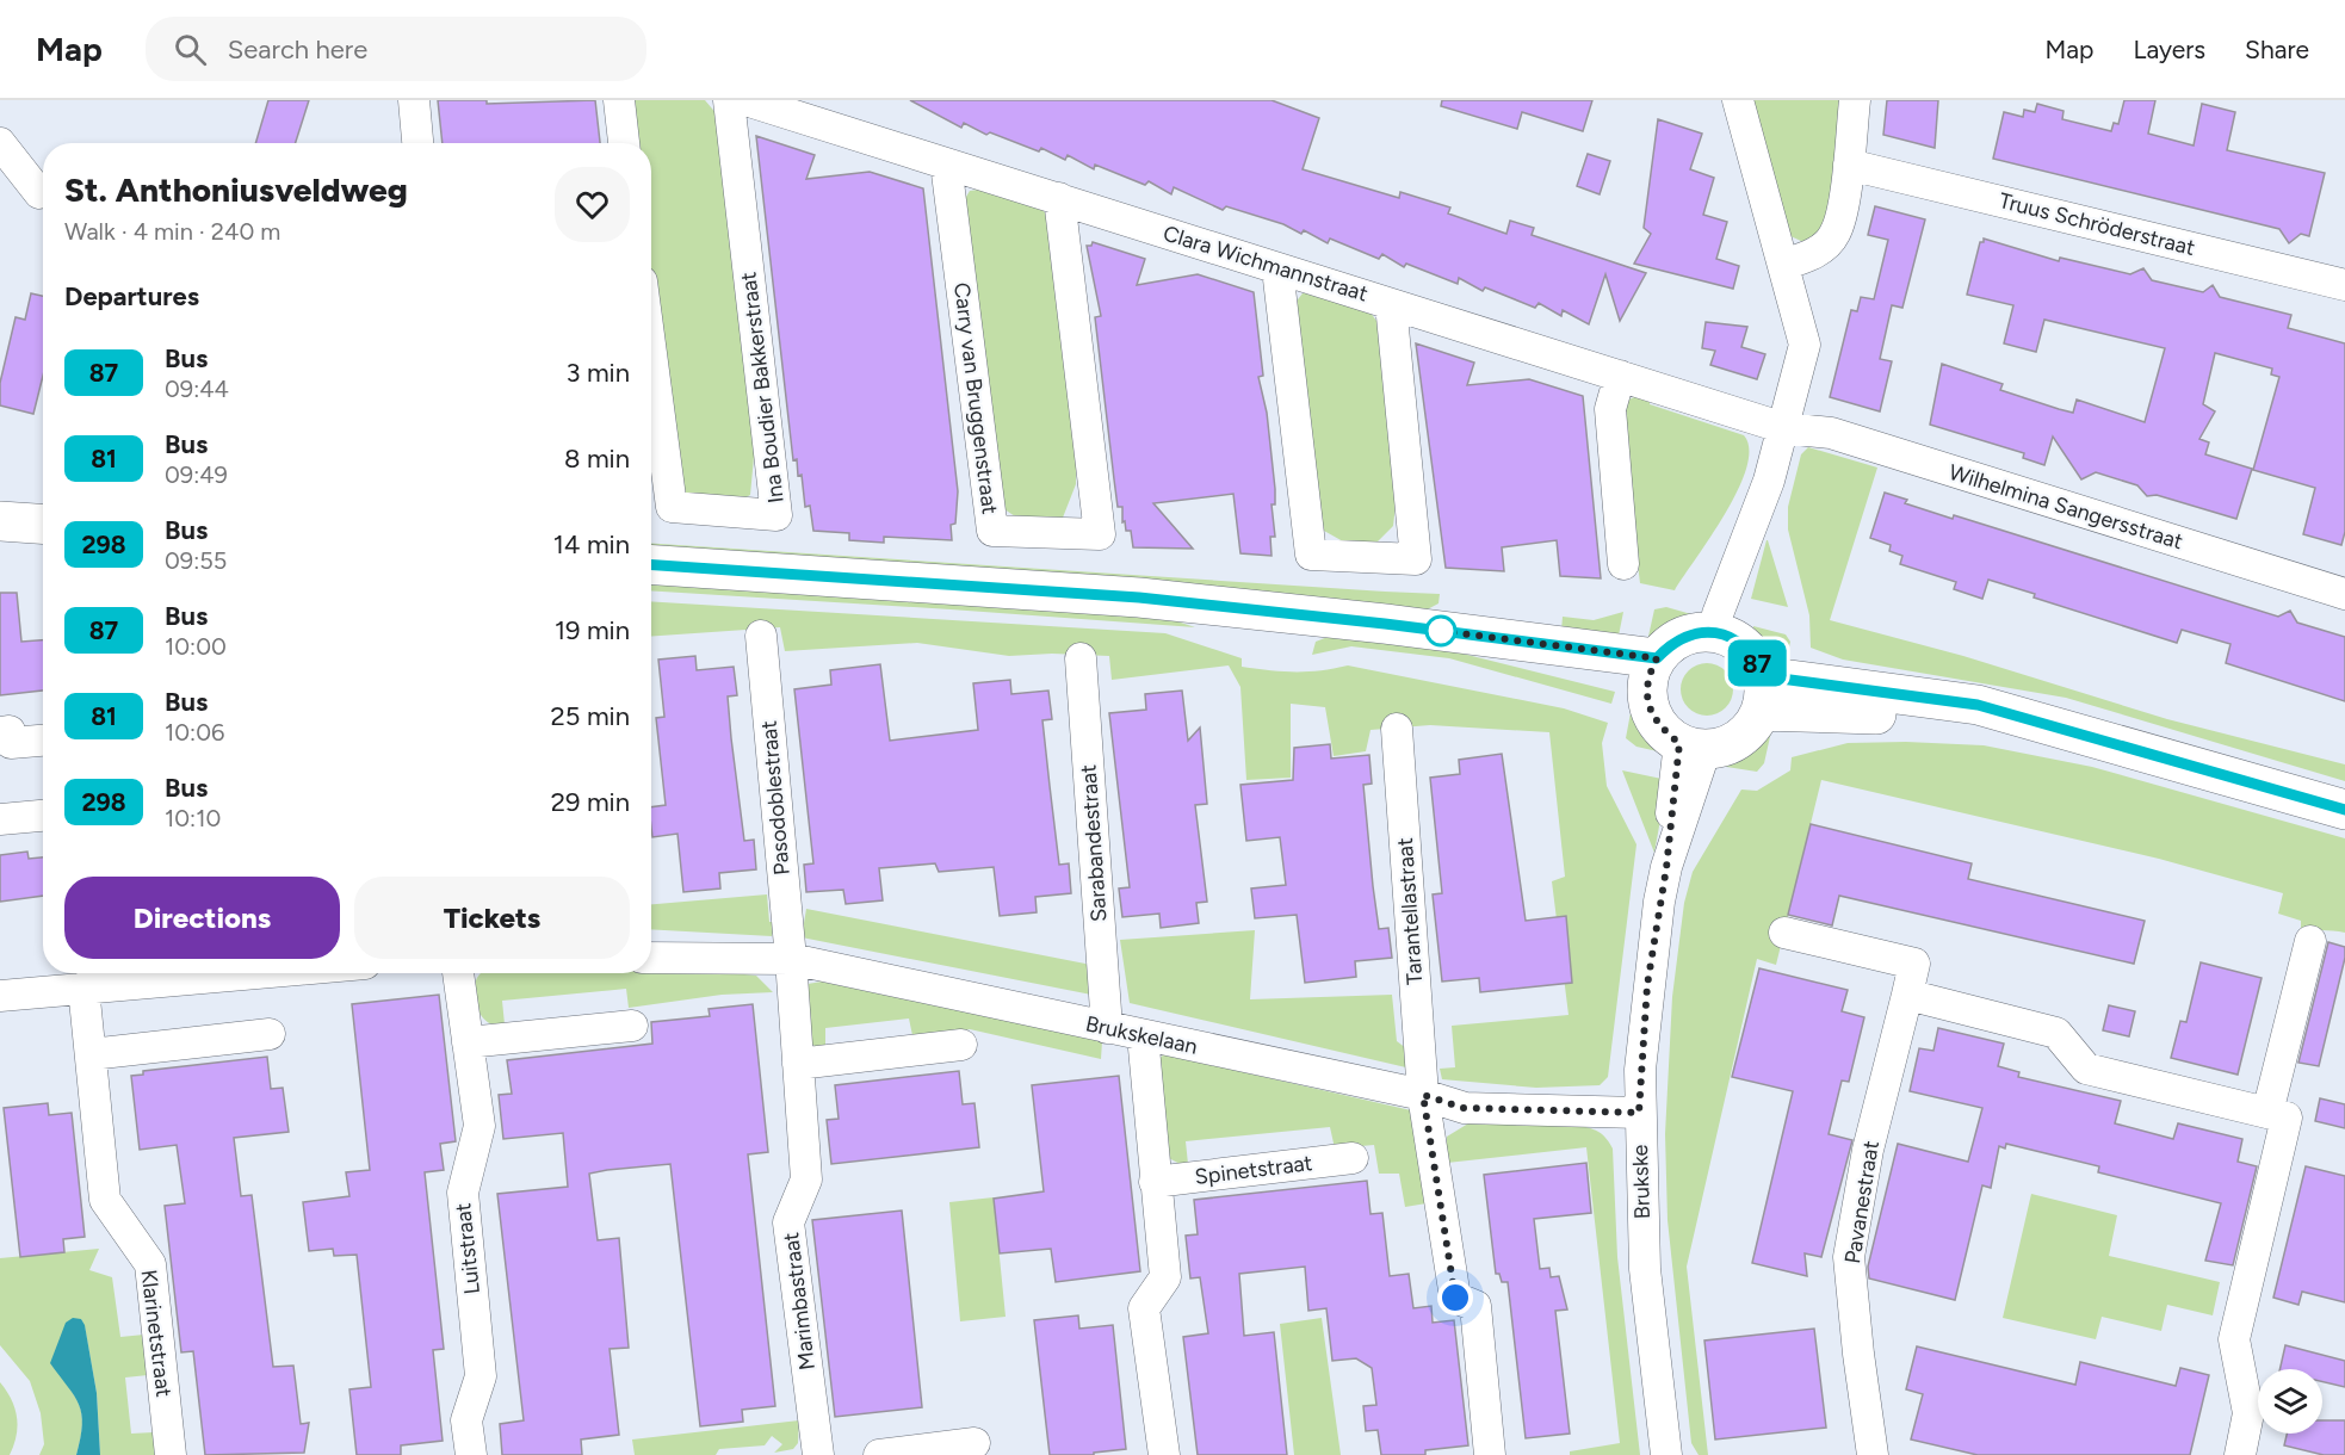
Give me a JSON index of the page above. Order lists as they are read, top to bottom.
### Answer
{
  "streets": {
    "street": [
      "Truus Schröderstraat",
      "Clara Wichmannstraat",
      "Ina Boudier Bakkerstraat",
      "Carry van Bruggenstraat",
      "Wilhelmina Sangersstraat",
      "Pasodoblestraat",
      "Sarabandestraat",
      "Tarantellastraat",
      "Brukskelaan",
      "Spinetstraat",
      "Brukske",
      "Pavanestraat",
      "Luitstraat",
      "Marimbastraat",
      "Klarinetstraat"
    ]
  },
  "crossings": [
    ["Clara Wichmannstraat", "Carry van Bruggenstraat"],
    ["Clara Wichmannstraat", "Wilhelmina Sangersstraat"],
    ["Pasodoblestraat", "Brukskelaan"],
    ["Pasodoblestraat", "Marimbastraat"],
    ["Sarabandestraat", "Brukskelaan"],
    ["Tarantellastraat", "Brukskelaan"],
    ["Brukskelaan", "Brukske"],
    ["Brukskelaan", "Marimbastraat"]
  ],
  "lines": ["bus line 87"],
  "page": {
    "header": "Map",
    "search": "Search here",
    "nav": ["Map", "Layers", "Share"],
    "on_map": "87",
    "heading": [
      ["St. Anthoniusveldweg", "Walk · 4 min · 240 m"],
      "Departures"
    ],
    "list": [
      {
        "mark": "87",
        "name": "Bus",
        "note": "09:44",
        "value": "3 min"
      },
      {
        "mark": "81",
        "name": "Bus",
        "note": "09:49",
        "value": "8 min"
      },
      {
        "mark": "298",
        "name": "Bus",
        "note": "09:55",
        "value": "14 min"
      },
      {
        "mark": "87",
        "name": "Bus",
        "note": "10:00",
        "value": "19 min"
      },
      {
        "mark": "81",
        "name": "Bus",
        "note": "10:06",
        "value": "25 min"
      },
      {
        "mark": "298",
        "name": "Bus",
        "note": "10:10",
        "value": "29 min"
      }
    ],
    "buttons": ["Directions", "Tickets"]
  }
}
